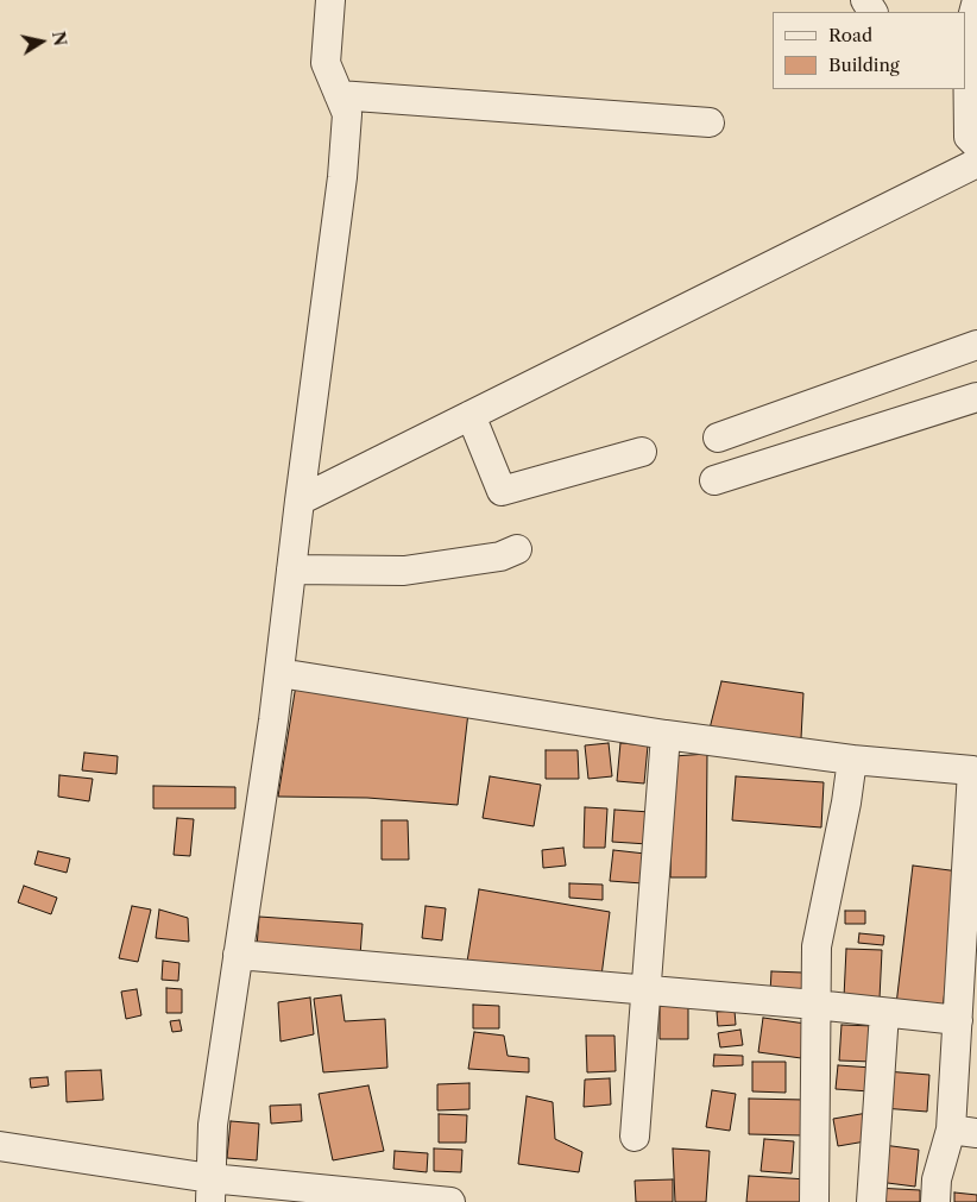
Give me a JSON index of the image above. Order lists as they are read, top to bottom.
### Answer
{
  "legend": ["Road", "Building"],
  "north": "right"
}
